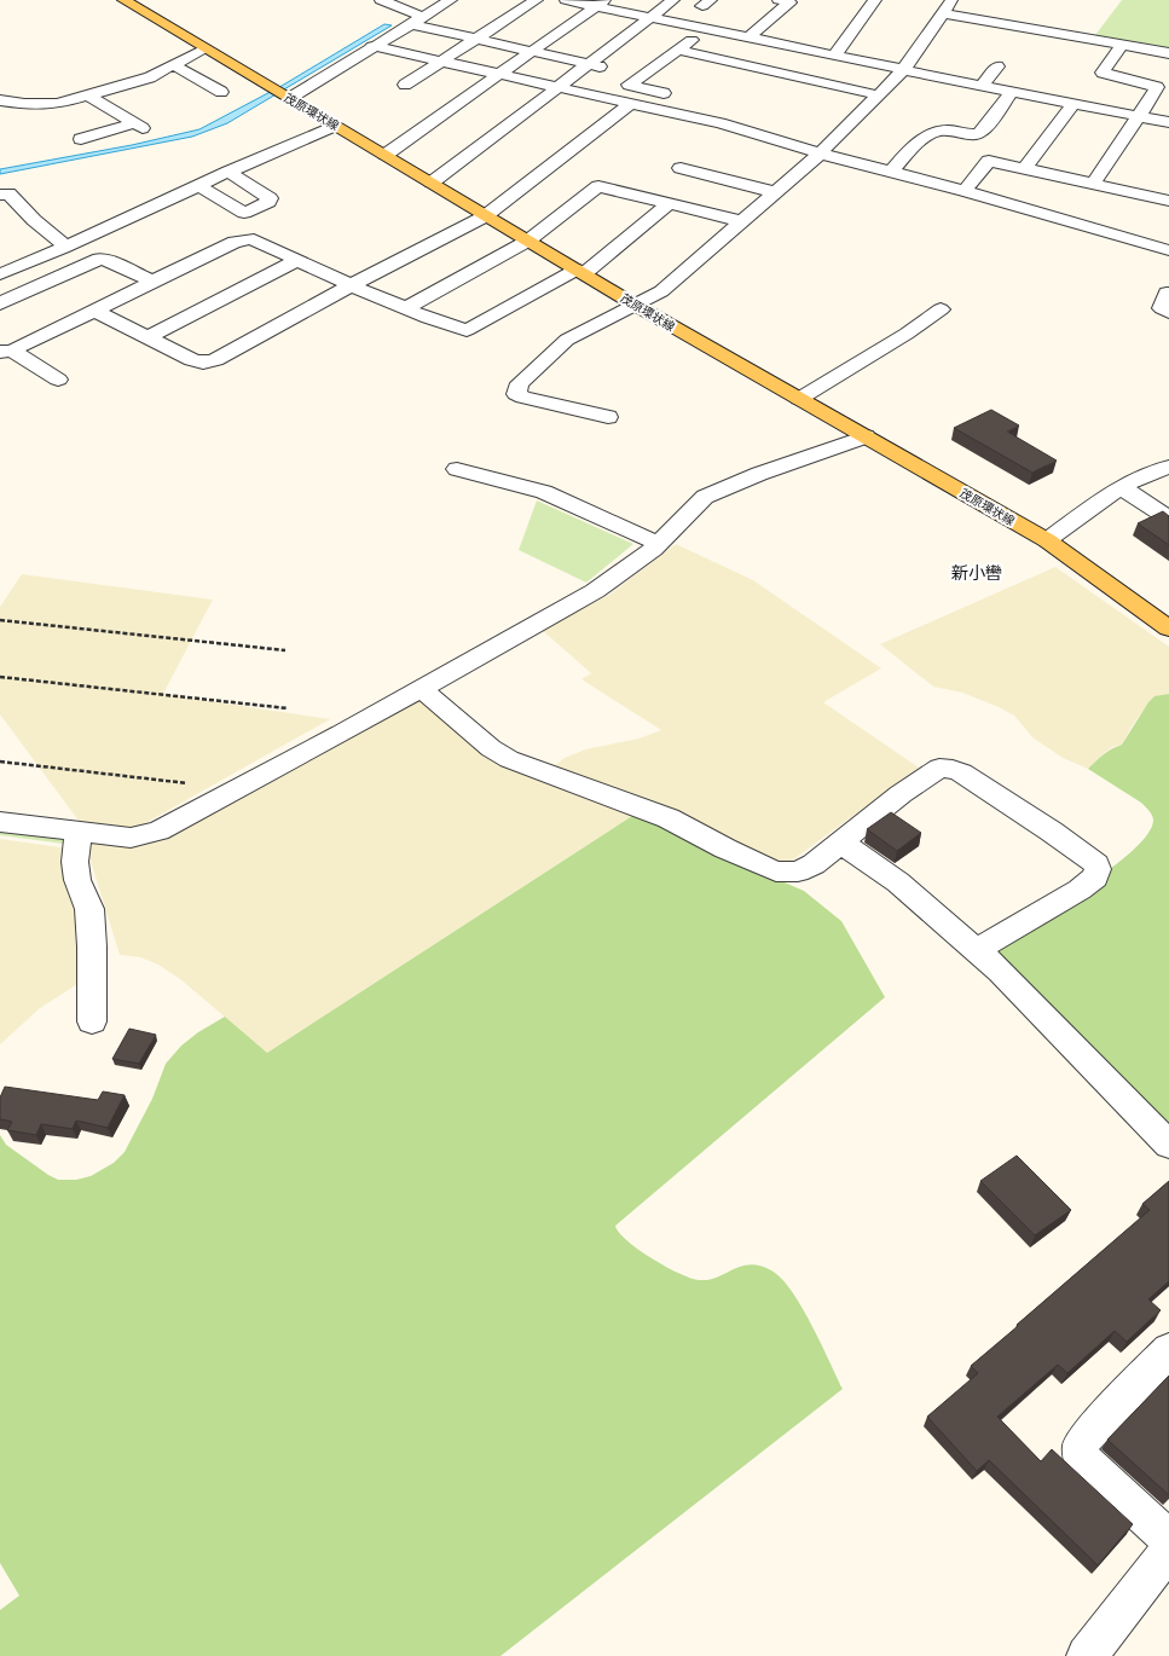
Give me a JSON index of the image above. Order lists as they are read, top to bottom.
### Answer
{
  "streets": {
    "main road": ["茂原環状線"]
  },
  "districts": ["新小轡"]
}
